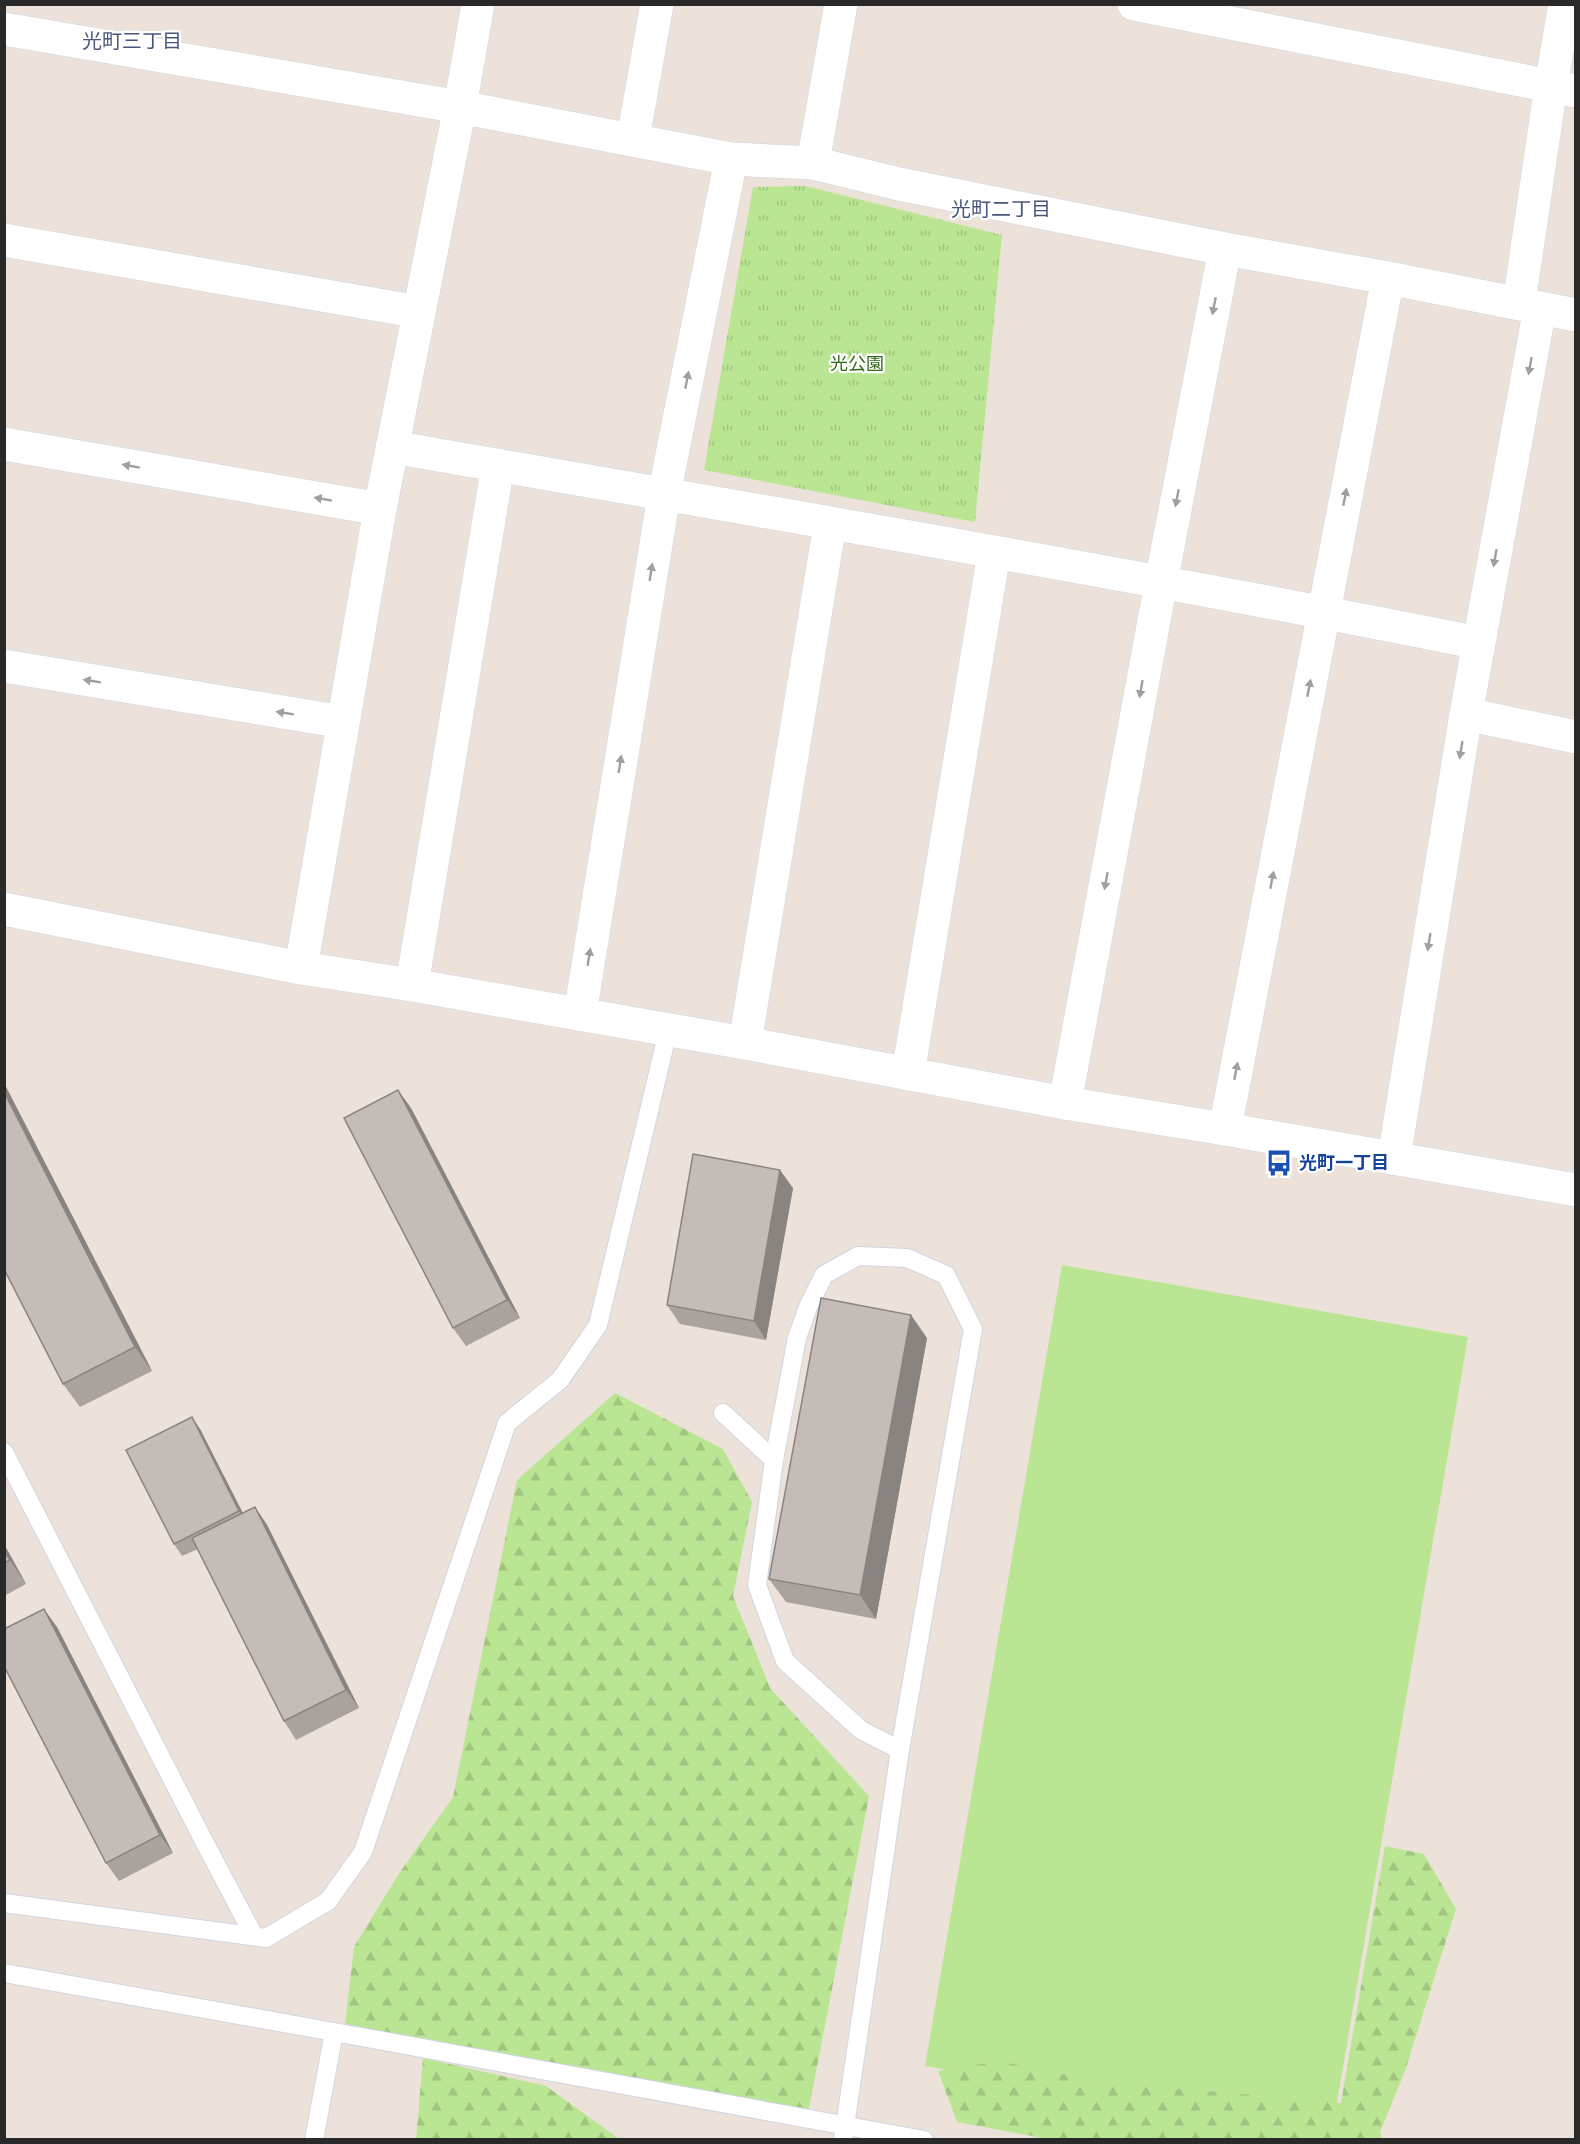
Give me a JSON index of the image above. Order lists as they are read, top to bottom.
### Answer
{
  "districts": ["光町三丁目", "光町二丁目"],
  "parks": ["光公園"],
  "places": {
    "bus stop": ["光町一丁目"]
  }
}
